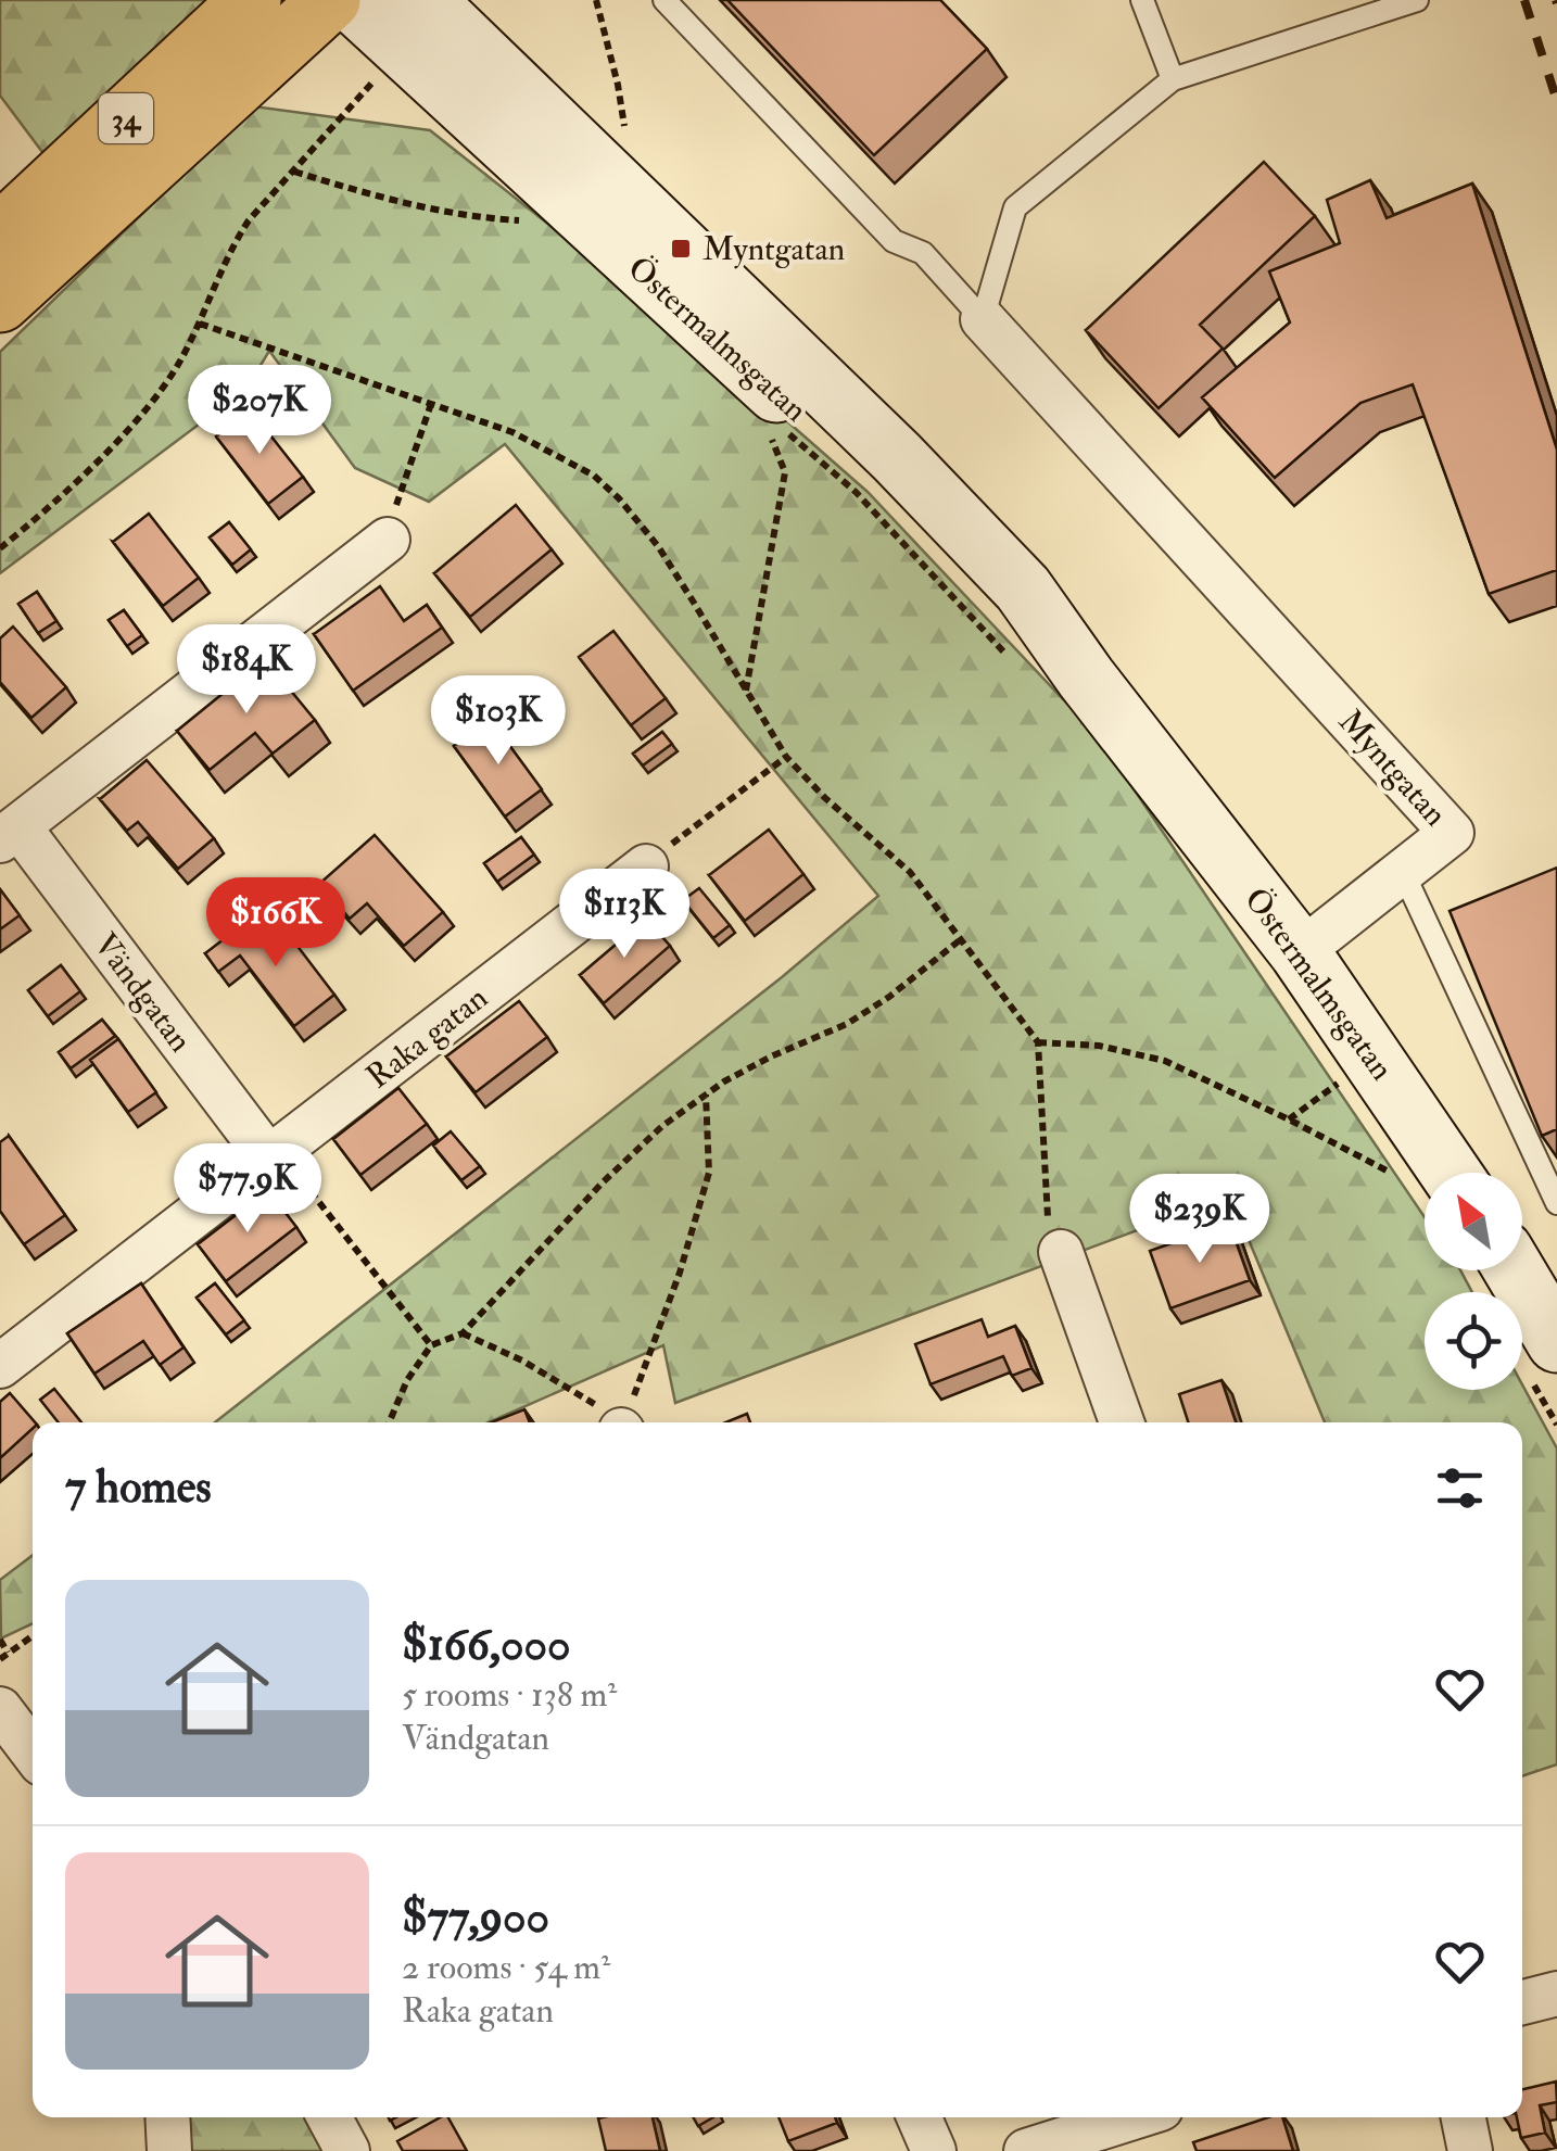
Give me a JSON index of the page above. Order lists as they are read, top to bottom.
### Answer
{
  "streets": {
    "main road": ["34", "Östermalmsgatan"],
    "street": ["Myntgatan", "Vändgatan", "Raka gatan"]
  },
  "crossings": [
    ["Östermalmsgatan", "Myntgatan"],
    ["Vändgatan", "Raka gatan"]
  ],
  "places": {
    "transit": ["Myntgatan"]
  },
  "north": "top left",
  "page": {
    "price": [
      "$207K",
      "$184K",
      "$103K",
      "$113K",
      "$166K",
      "$77.9K",
      "$239K"
    ],
    "heading": "7 homes",
    "list": [
      {
        "name": "$166,000",
        "note": "5 rooms · 138 m² · Vändgatan"
      },
      {
        "name": "$77,900",
        "note": "2 rooms · 54 m² · Raka gatan"
      }
    ]
  }
}
